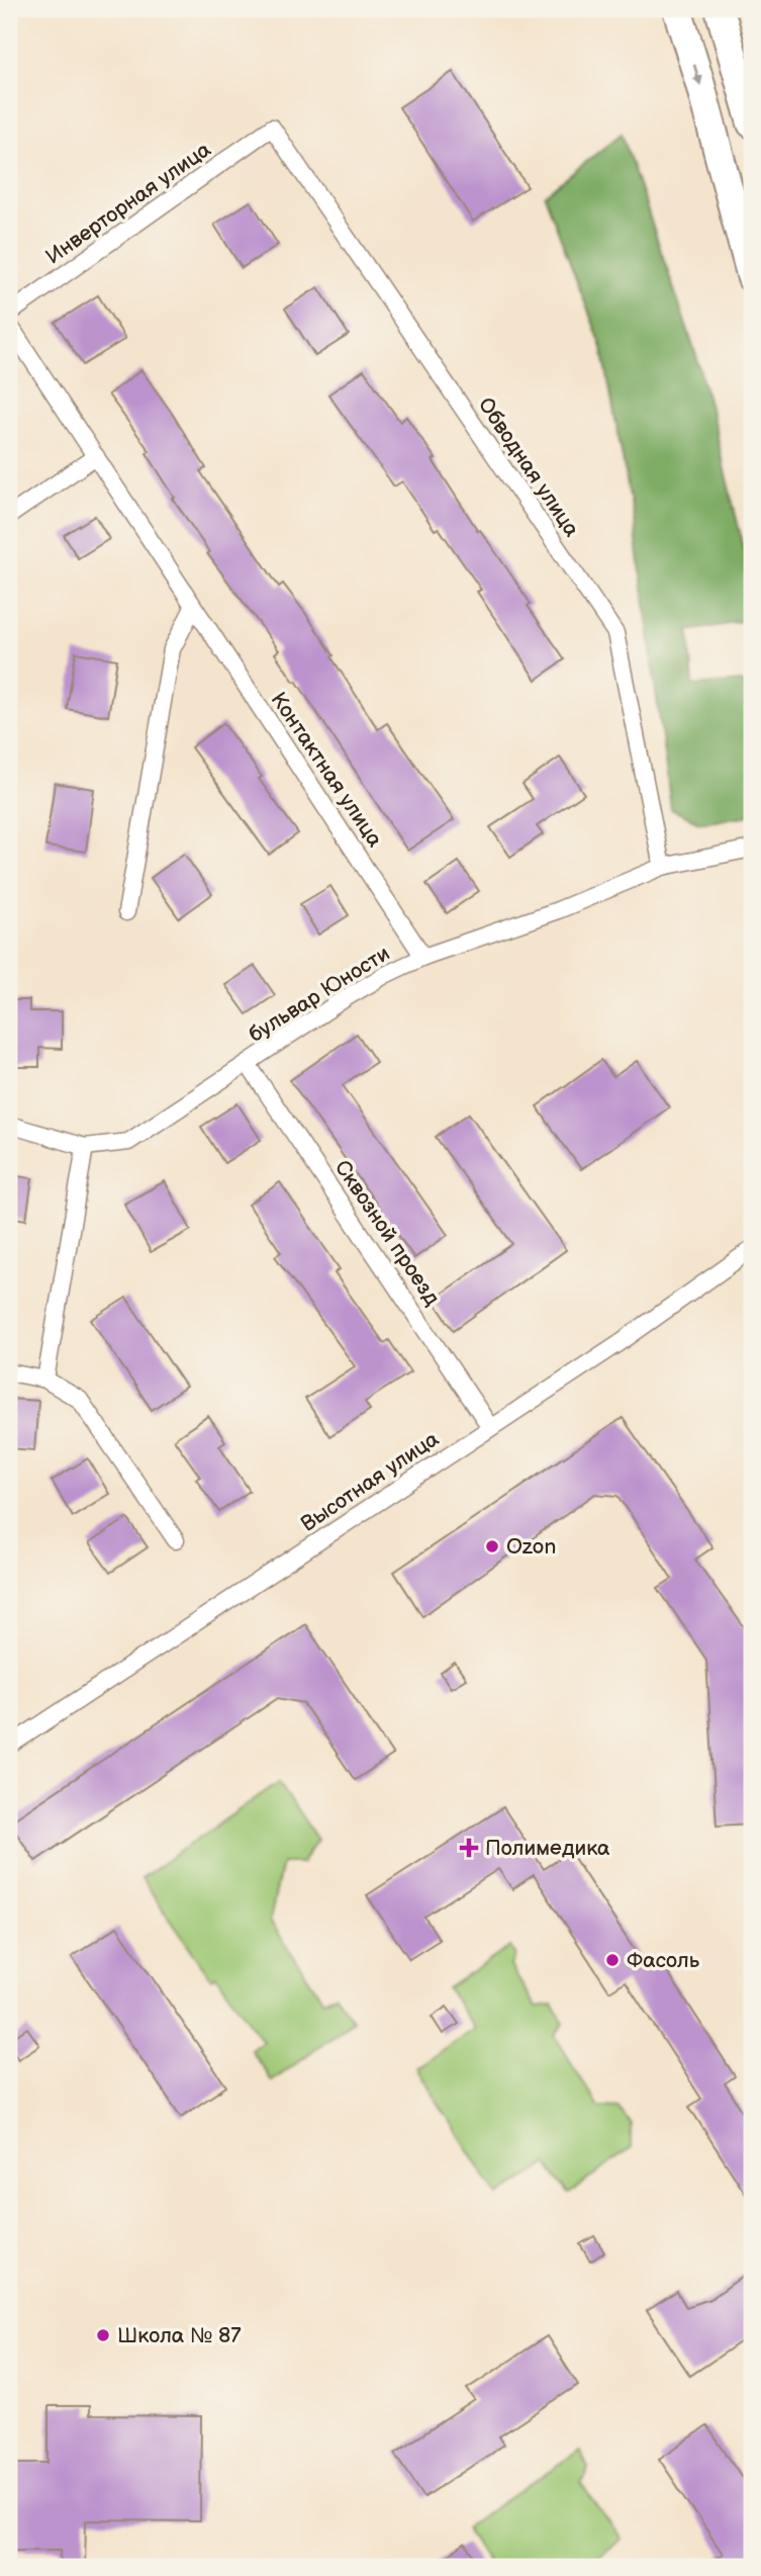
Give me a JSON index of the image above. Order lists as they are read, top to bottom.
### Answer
{
  "streets": {
    "street": [
      "Инверторная улица",
      "Обводная улица",
      "Контактная улица",
      "бульвар Юности",
      "Сквозной проезд",
      "Высотная улица"
    ]
  },
  "crossings": [
    ["Инверторная улица", "Обводная улица"],
    ["Обводная улица", "бульвар Юности"],
    ["Контактная улица", "бульвар Юности"],
    ["бульвар Юности", "Сквозной проезд"],
    ["Сквозной проезд", "Высотная улица"]
  ],
  "places": {
    "other": ["Ozon", "Фасоль", "Школа № 87"],
    "health": ["Полимедика"]
  }
}
